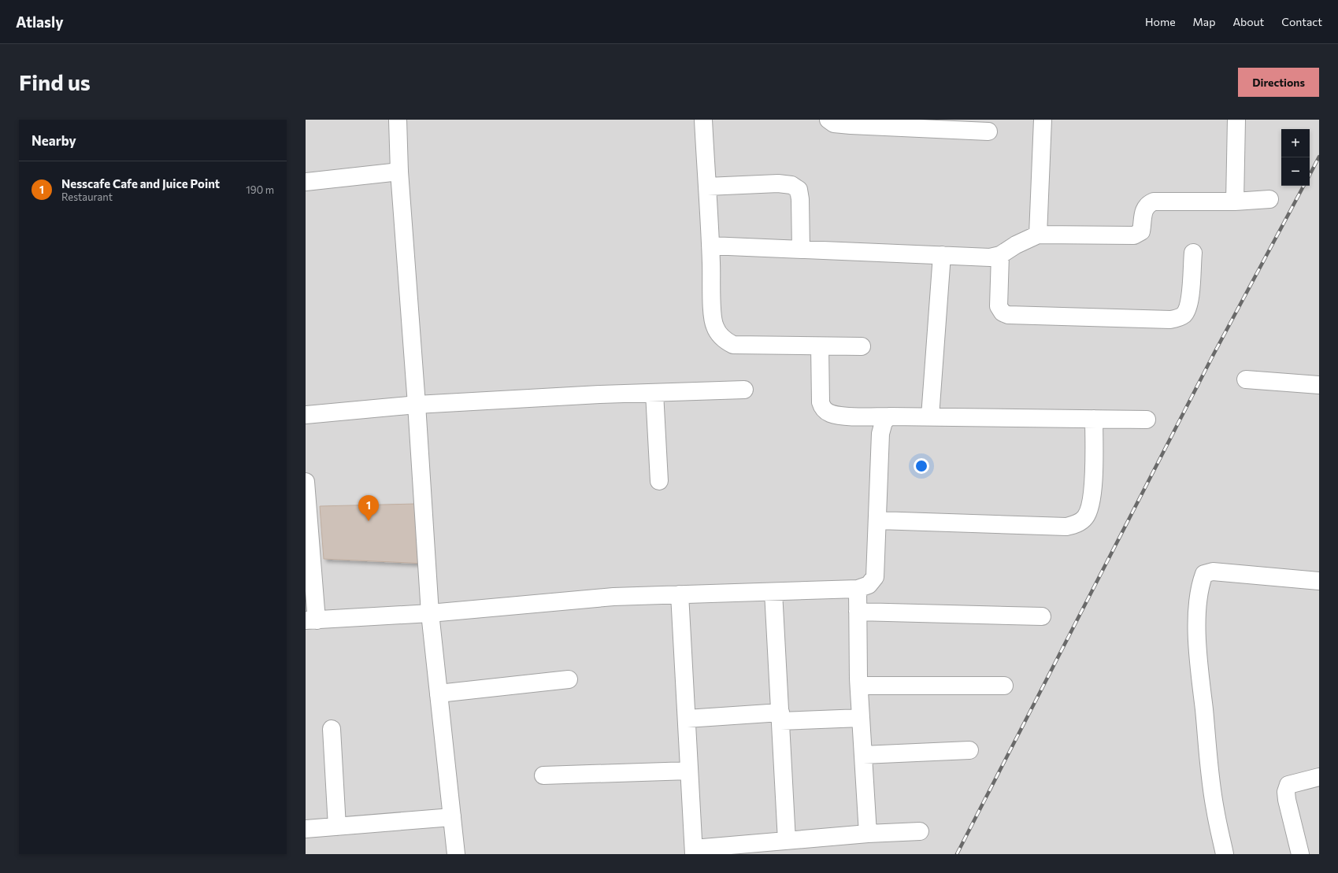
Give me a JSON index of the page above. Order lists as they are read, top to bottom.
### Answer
{
  "page": {
    "header": "Atlasly",
    "nav": [
      "Home",
      "Map",
      "About",
      "Contact"
    ],
    "buttons": "Directions",
    "title": "Find us",
    "heading": "Nearby",
    "map_buttons": ["+", "−"],
    "list": [
      {
        "mark": "1",
        "name": "Nesscafe Cafe and Juice Point",
        "note": "Restaurant",
        "value": "190 m"
      }
    ],
    "pins": "1"
  }
}
